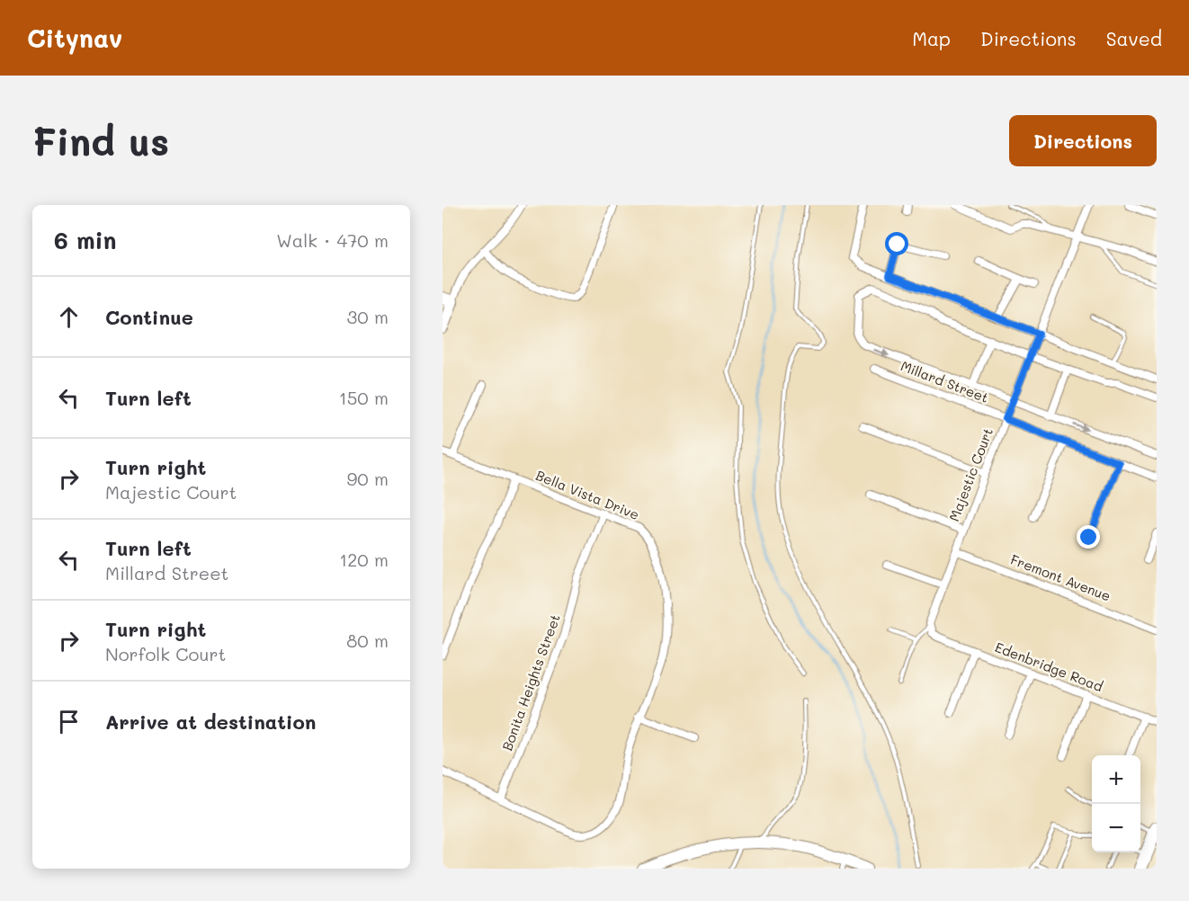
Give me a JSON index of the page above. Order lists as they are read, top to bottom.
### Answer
{
  "streets": {
    "street": [
      "Millard Street",
      "Majestic Court",
      "Bella Vista Drive",
      "Fremont Avenue",
      "Edenbridge Road",
      "Bonita Heights Street"
    ]
  },
  "crossings": [
    ["Millard Street", "Majestic Court"],
    ["Majestic Court", "Fremont Avenue"],
    ["Majestic Court", "Edenbridge Road"],
    ["Bella Vista Drive", "Bonita Heights Street"]
  ],
  "page": {
    "header": "Citynav",
    "nav": ["Map", "Directions", "Saved"],
    "buttons": "Directions",
    "title": "Find us",
    "heading": ["6 min", "Walk · 470 m"],
    "list": [
      ["Continue", "30 m"],
      ["Turn left", "150 m"],
      ["Turn right", "Majestic Court", "90 m"],
      ["Turn left", "Millard Street", "120 m"],
      ["Turn right", "Norfolk Court", "80 m"],
      "Arrive at destination"
    ],
    "map_buttons": ["+", "−"]
  }
}
